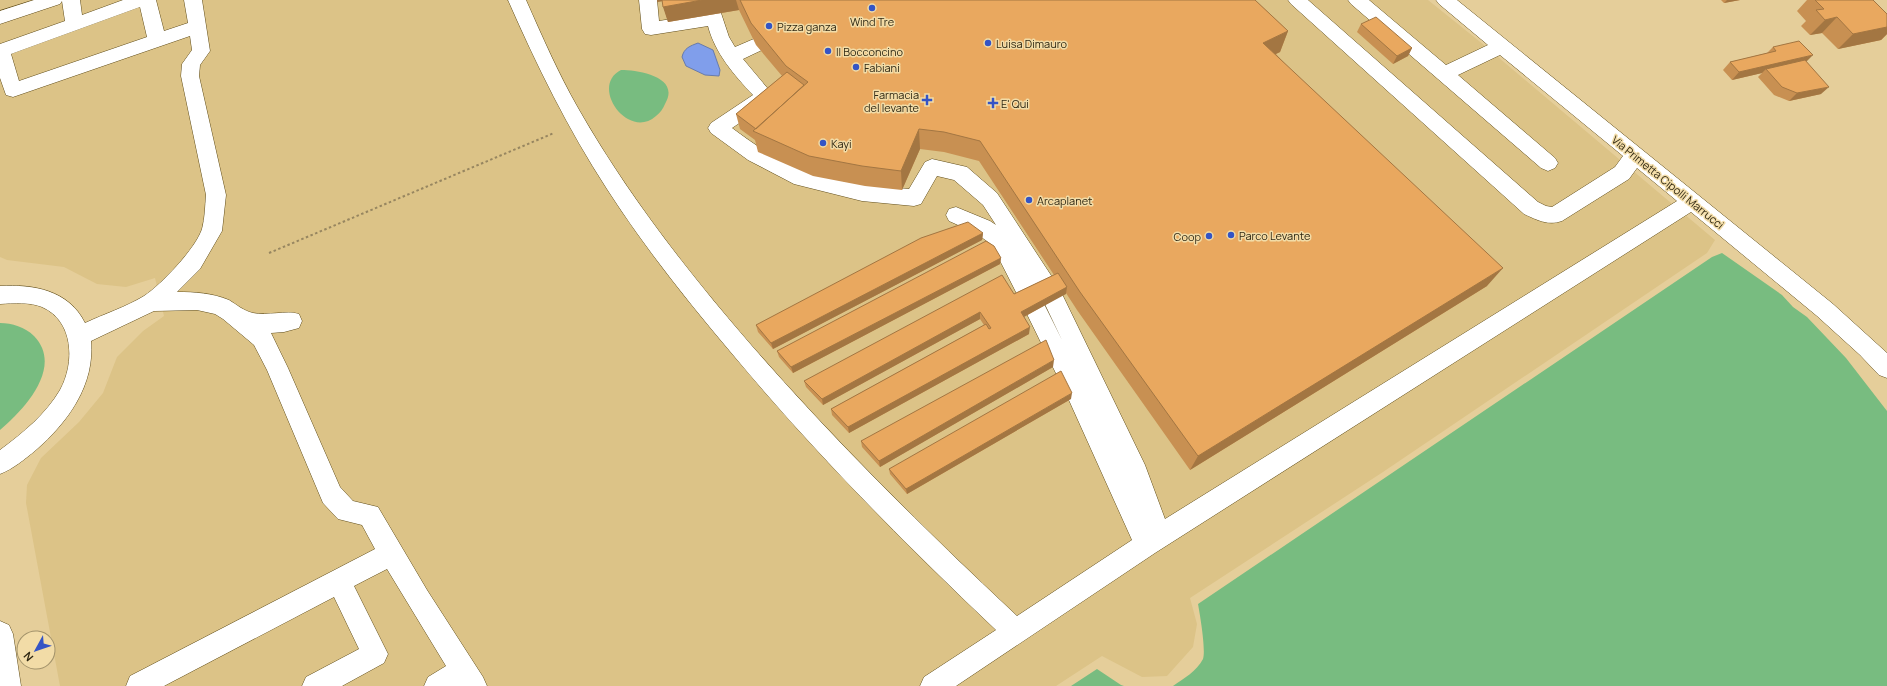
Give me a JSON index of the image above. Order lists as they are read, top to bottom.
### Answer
{
  "streets": {
    "street": ["Via Primetta Cipolli Marrucci"]
  },
  "places": {
    "other": [
      "Wind Tre",
      "Pizza ganza",
      "Luisa Dimauro",
      "Il Bocconcino",
      "Fabiani",
      "Kayi",
      "Arcaplanet",
      "Parco Levante",
      "Coop"
    ],
    "health": ["Farmacia del levante", "E' Qui"]
  },
  "north": "bottom left"
}
